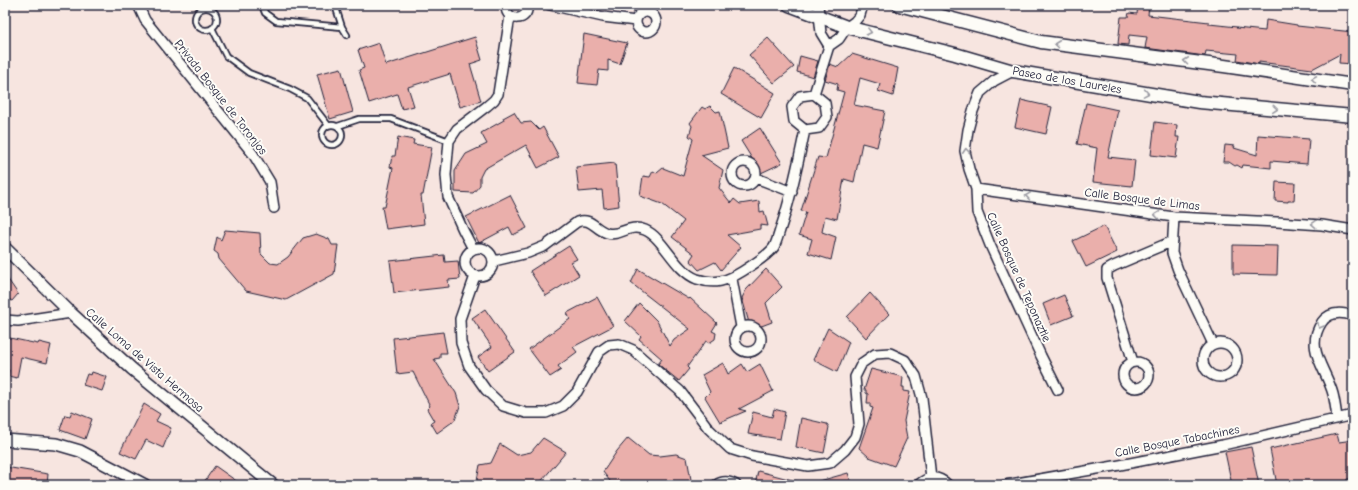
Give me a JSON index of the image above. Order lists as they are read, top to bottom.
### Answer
{
  "streets": {
    "main road": ["Paseo de los Laureles"],
    "street": [
      "Privada Bosque de Toronjos",
      "Calle Bosque de Limas",
      "Calle Bosque de Teponaztle",
      "Calle Loma de Vista Hermosa",
      "Calle Bosque Tabachines"
    ]
  },
  "crossings": [
    ["Paseo de los Laureles", "Calle Bosque de Teponaztle"],
    ["Calle Bosque de Limas", "Calle Bosque de Teponaztle"]
  ],
  "one_way": ["Calle Bosque de Limas"]
}
